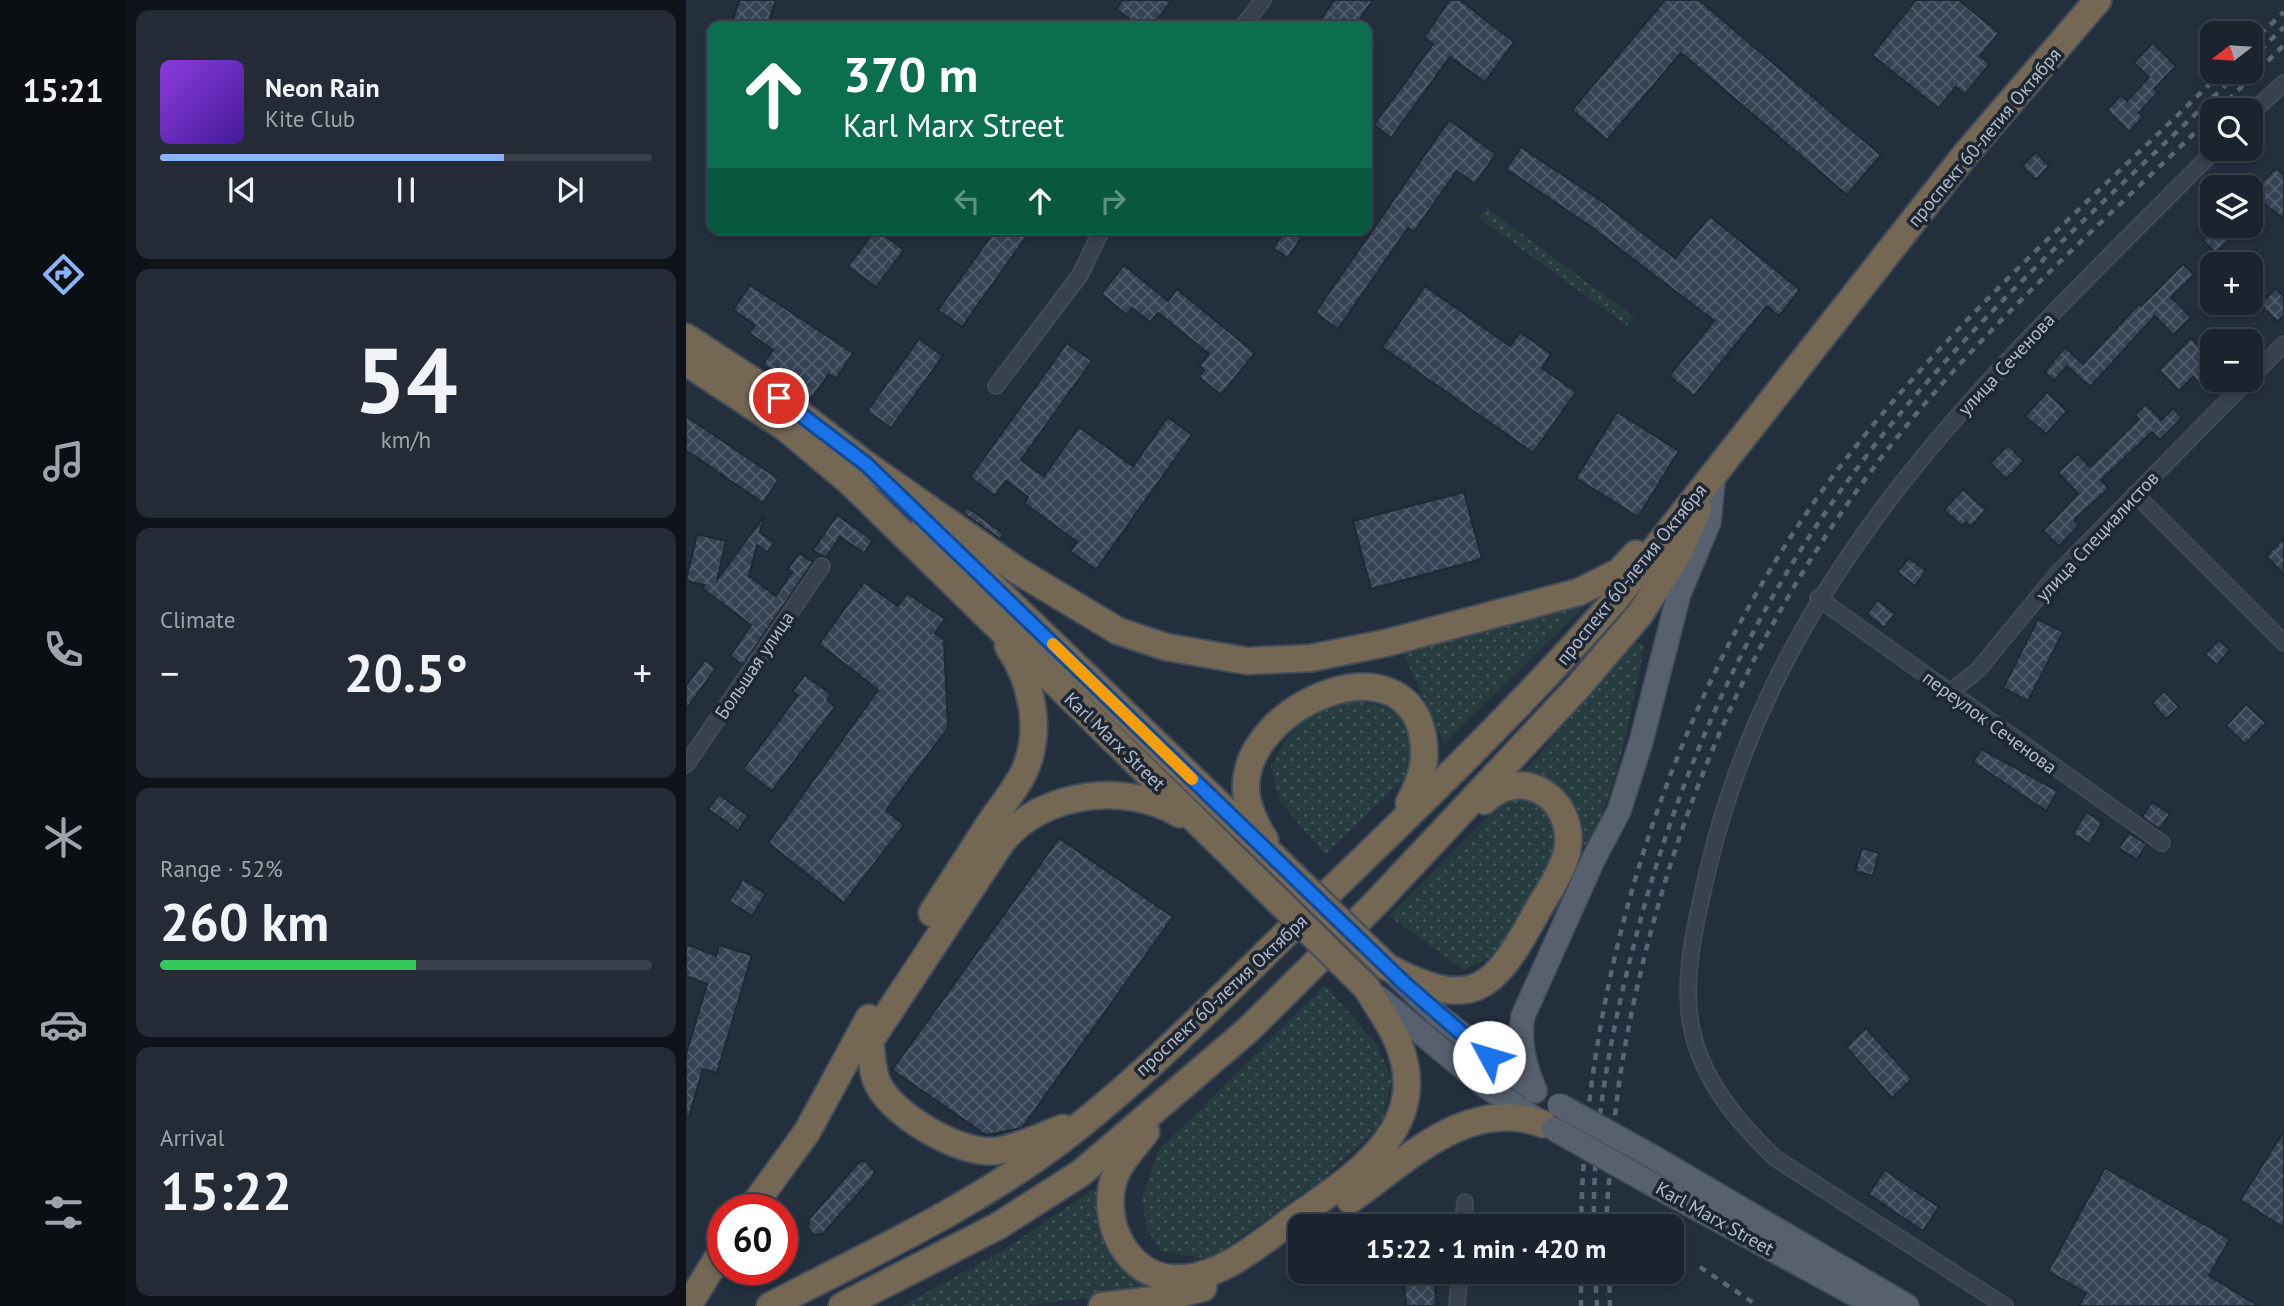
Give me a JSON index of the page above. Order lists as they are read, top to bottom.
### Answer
{
  "streets": {
    "highway": ["проспект 60-летия Октября", "Karl Marx Street"],
    "street": [
      "улица Сеченова",
      "улица Специалистов",
      "Большая улица",
      "переулок Сеченова"
    ]
  },
  "crossings": [
    ["улица Сеченова", "переулок Сеченова"],
    ["улица Специалистов", "переулок Сеченова"]
  ],
  "north": "left",
  "page": {
    "tabs": "15:21",
    "map_buttons": ["+", "−"],
    "turn": ["370 m", "Karl Marx Street"],
    "song": ["Neon Rain", "Kite Club"],
    "tile": [
      ["54", "km/h"],
      "Climate",
      ["Range · 52%", "260 km"],
      ["Arrival", "15:22"]
    ],
    "heat": ["−", "20.5°", "+"],
    "limit": "60",
    "trip": "15:22 · 1 min · 420 m"
  }
}
